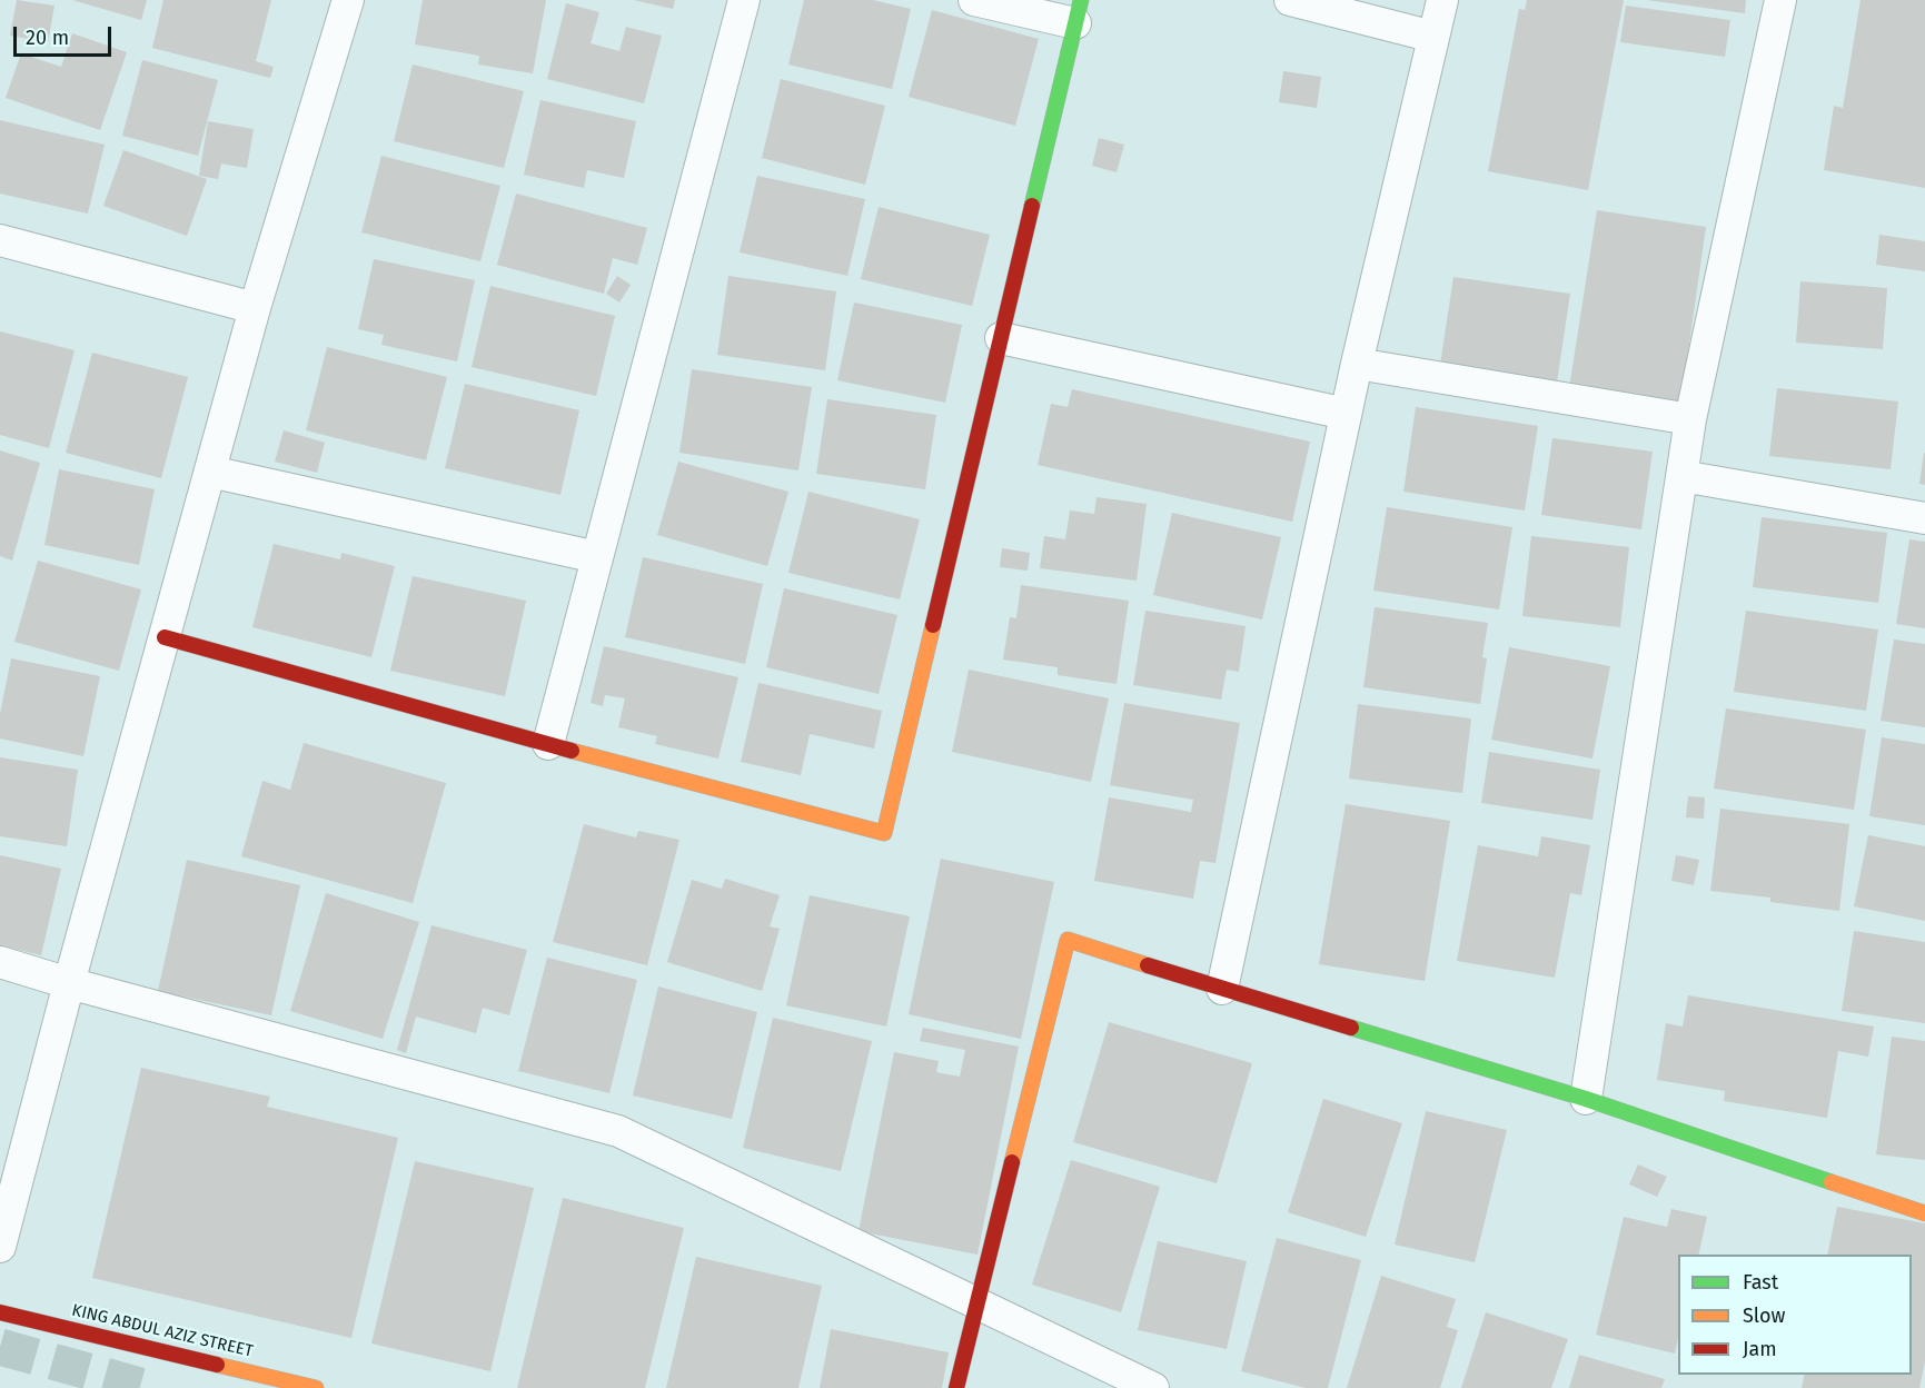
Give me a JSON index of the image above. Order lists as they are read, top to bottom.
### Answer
{
  "streets": {
    "street": ["KING ABDUL AZIZ STREET"]
  },
  "legend": ["Fast", "Slow", "Jam"],
  "scale_bar": "20 m"
}
